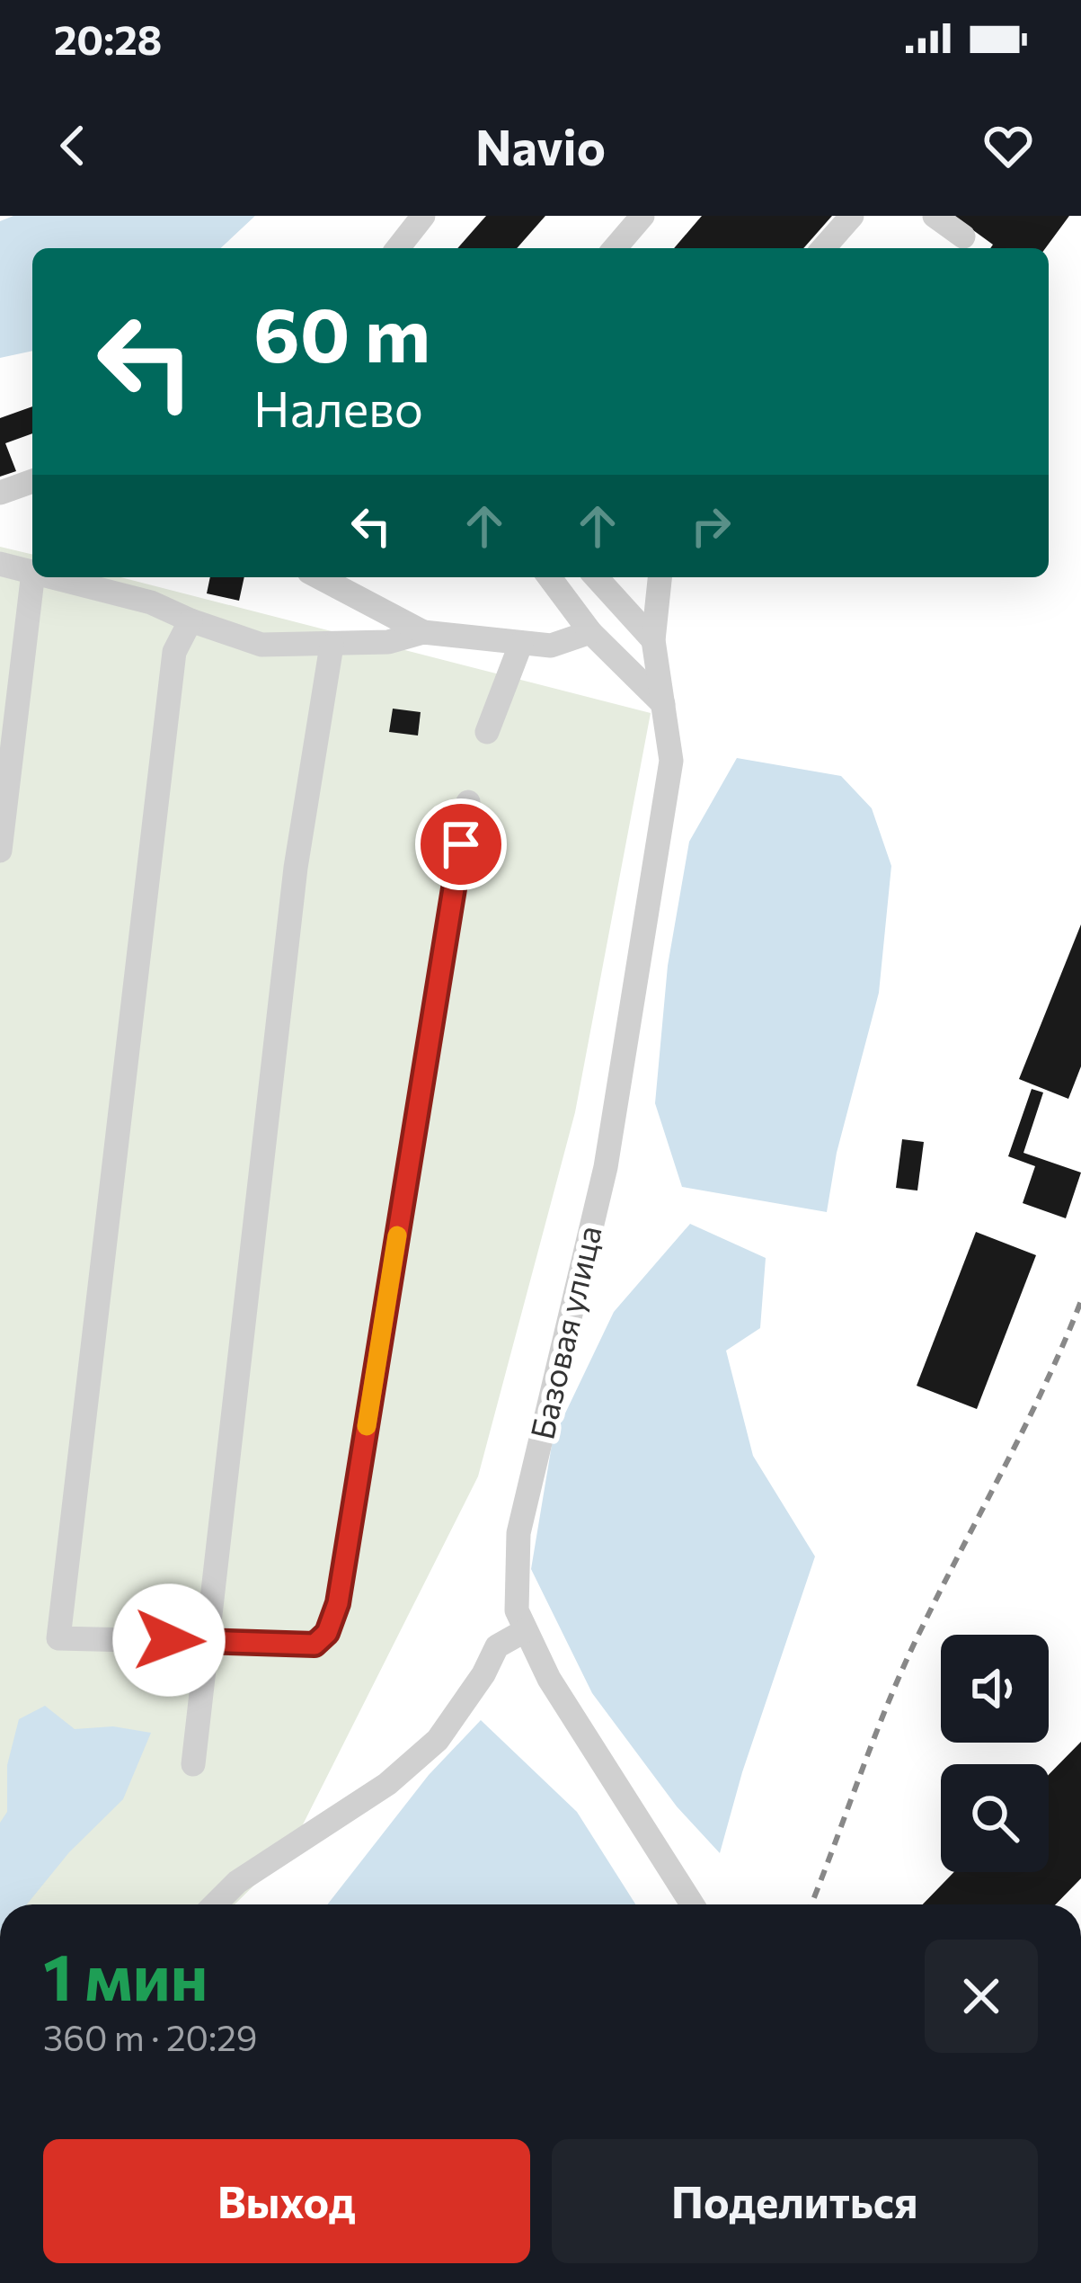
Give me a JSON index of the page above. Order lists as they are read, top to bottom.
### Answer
{
  "streets": {
    "street": ["Базовая улица"]
  },
  "page": {
    "status": "20:28",
    "header": "Navio",
    "turn": ["60 m", "Налево"],
    "heading": ["1 мин", "360 m · 20:29"],
    "buttons": ["Выход", "Поделиться"]
  }
}
